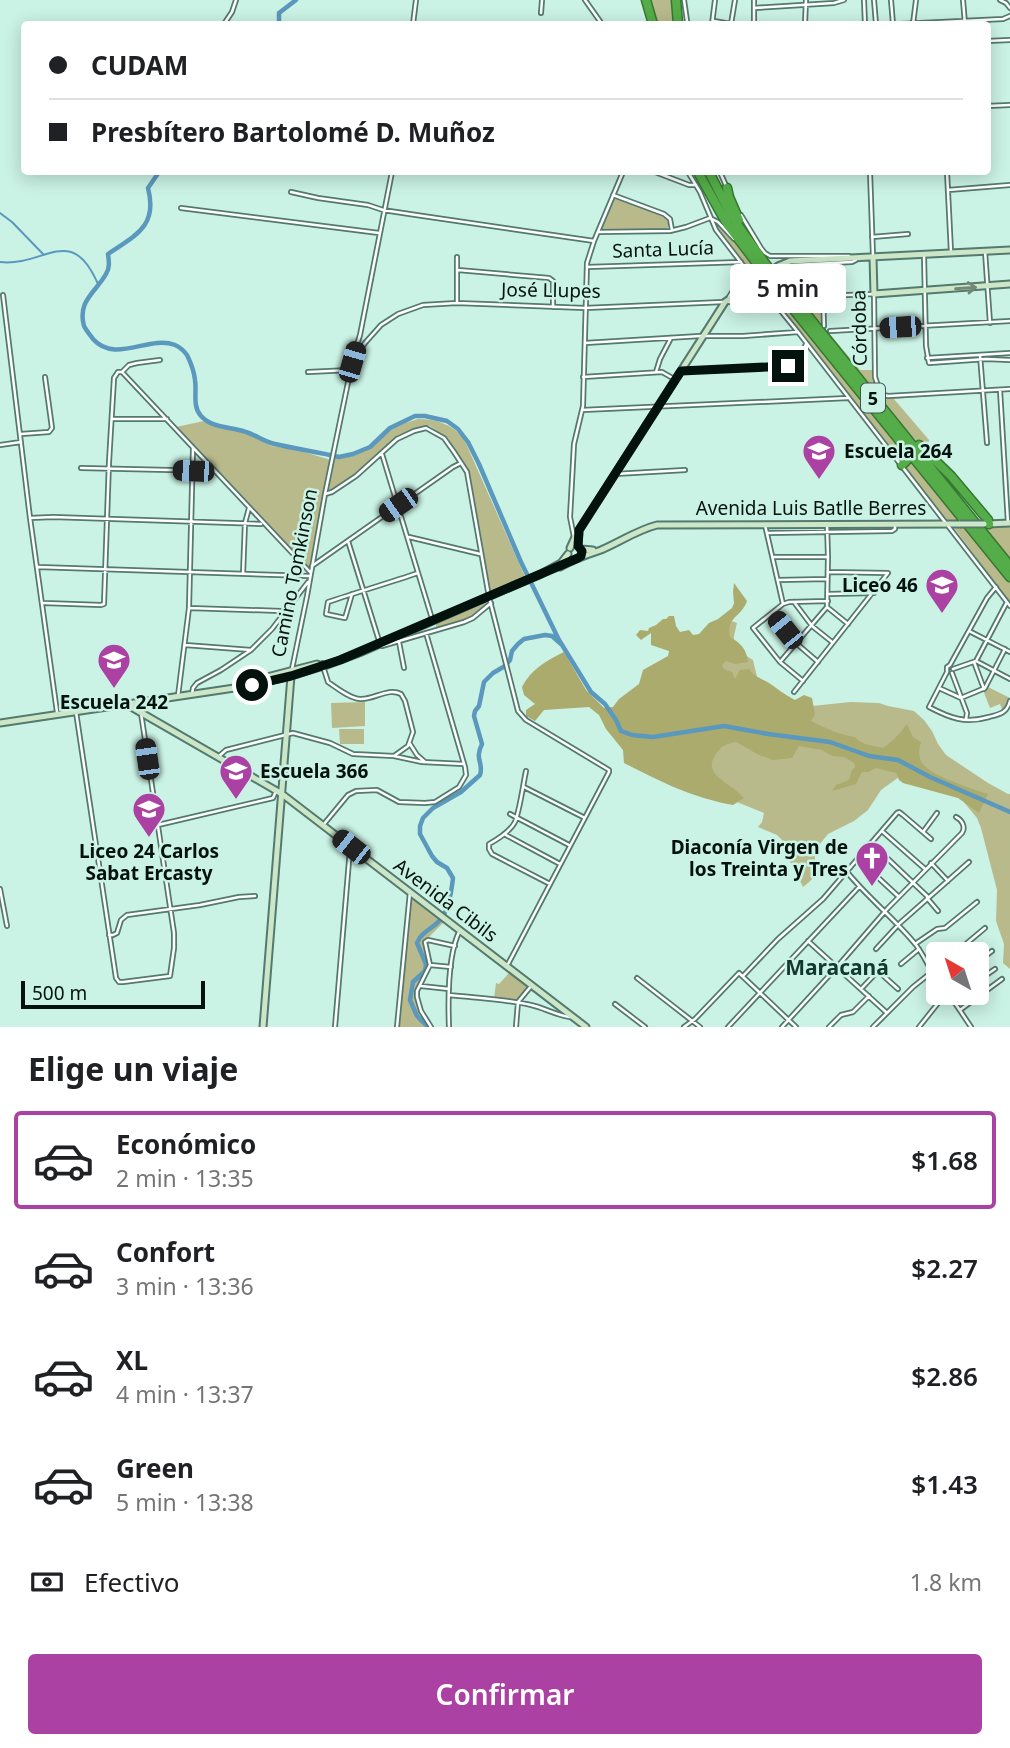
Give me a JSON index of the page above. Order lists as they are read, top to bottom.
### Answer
{
  "streets": {
    "highway": ["5"],
    "street": [
      "Santa Lucía",
      "José Llupes",
      "Córdoba",
      "Avenida Luis Batlle Berres",
      "Camino Tomkinson",
      "Avenida Cibils"
    ]
  },
  "crossings": [
    ["José Llupes", "Camino Tomkinson"],
    ["Camino Tomkinson", "Avenida Cibils"]
  ],
  "districts": ["Maracaná"],
  "places": {
    "school or university": [
      "Escuela 264",
      "Liceo 46",
      "Escuela 242",
      "Escuela 366",
      "Liceo 24 Carlos Sabat Ercasty"
    ],
    "church": ["Diaconía Virgen de los Treinta y Tres"]
  },
  "scale_bar": "500 m",
  "north": "top left",
  "page": {
    "banner": ["CUDAM", "Presbítero Bartolomé D. Muñoz"],
    "bubble": "5 min",
    "scale": "500 m",
    "heading": "Elige un viaje",
    "list": [
      {
        "name": "Económico",
        "note": "2 min · 13:35",
        "value": "$1.68"
      },
      {
        "name": "Confort",
        "note": "3 min · 13:36",
        "value": "$2.27"
      },
      {
        "name": "XL",
        "note": "4 min · 13:37",
        "value": "$2.86"
      },
      {
        "name": "Green",
        "note": "5 min · 13:38",
        "value": "$1.43"
      }
    ],
    "pay": ["Efectivo", "1.8 km"],
    "buttons": "Confirmar"
  }
}
